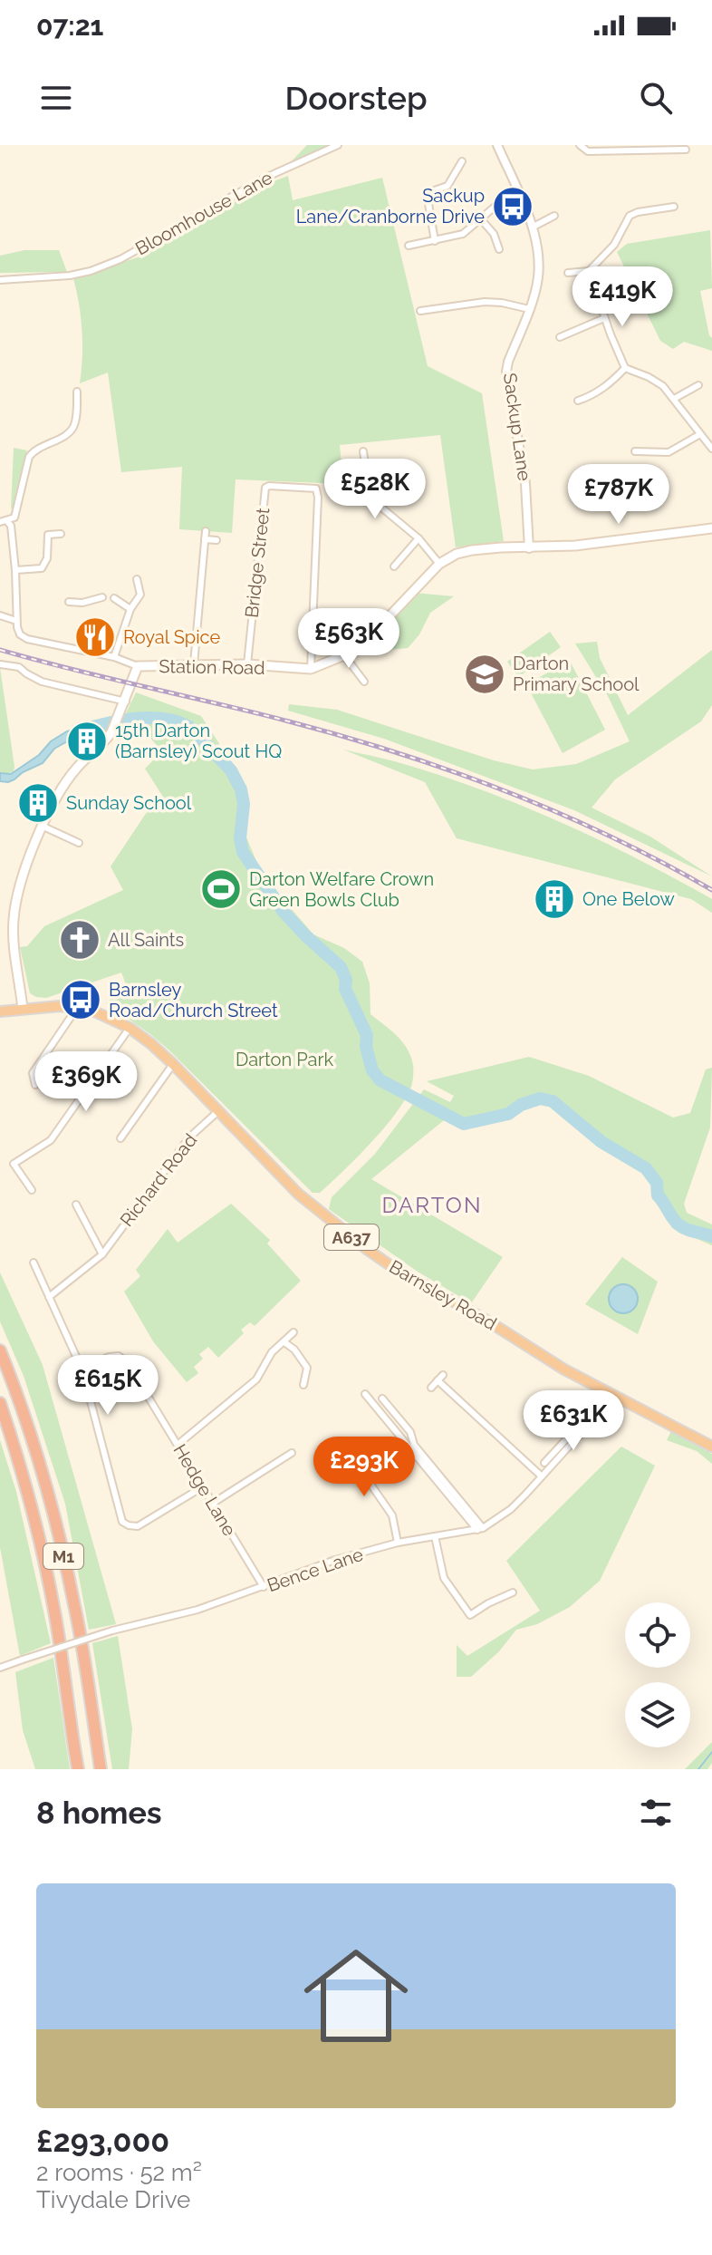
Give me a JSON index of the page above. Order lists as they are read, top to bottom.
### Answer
{
  "streets": {
    "highway": ["A637", "Barnsley Road", "M1"],
    "main road": ["Station Road"],
    "street": [
      "Bloomhouse Lane",
      "Sackup Lane",
      "Bridge Street",
      "Richard Road",
      "Hedge Lane",
      "Bence Lane"
    ]
  },
  "crossings": [
    ["Sackup Lane", "Station Road"],
    ["Bridge Street", "Station Road"],
    ["Richard Road", "Barnsley Road"],
    ["A637", "Barnsley Road"],
    ["Barnsley Road", "Bence Lane"],
    ["Hedge Lane", "Bence Lane"]
  ],
  "districts": ["DARTON"],
  "parks": ["Darton Park"],
  "places": {
    "bus stop": ["Sackup Lane/Cranborne Drive", "Barnsley Road/Church Street"],
    "restaurant": ["Royal Spice"],
    "school or university": ["Darton Primary School"],
    "building": ["15th Darton (Barnsley) Scout HQ", "Sunday School", "One Below"],
    "sports": ["Darton Welfare Crown Green Bowls Club"],
    "church": ["All Saints"]
  },
  "page": {
    "status": "07:21",
    "header": "Doorstep",
    "price": [
      "£419K",
      "£528K",
      "£787K",
      "£563K",
      "£369K",
      "£615K",
      "£631K",
      "£293K"
    ],
    "heading": "8 homes",
    "list": [
      {
        "name": "£293,000",
        "note": "2 rooms · 52 m² · Tivydale Drive"
      }
    ]
  }
}
